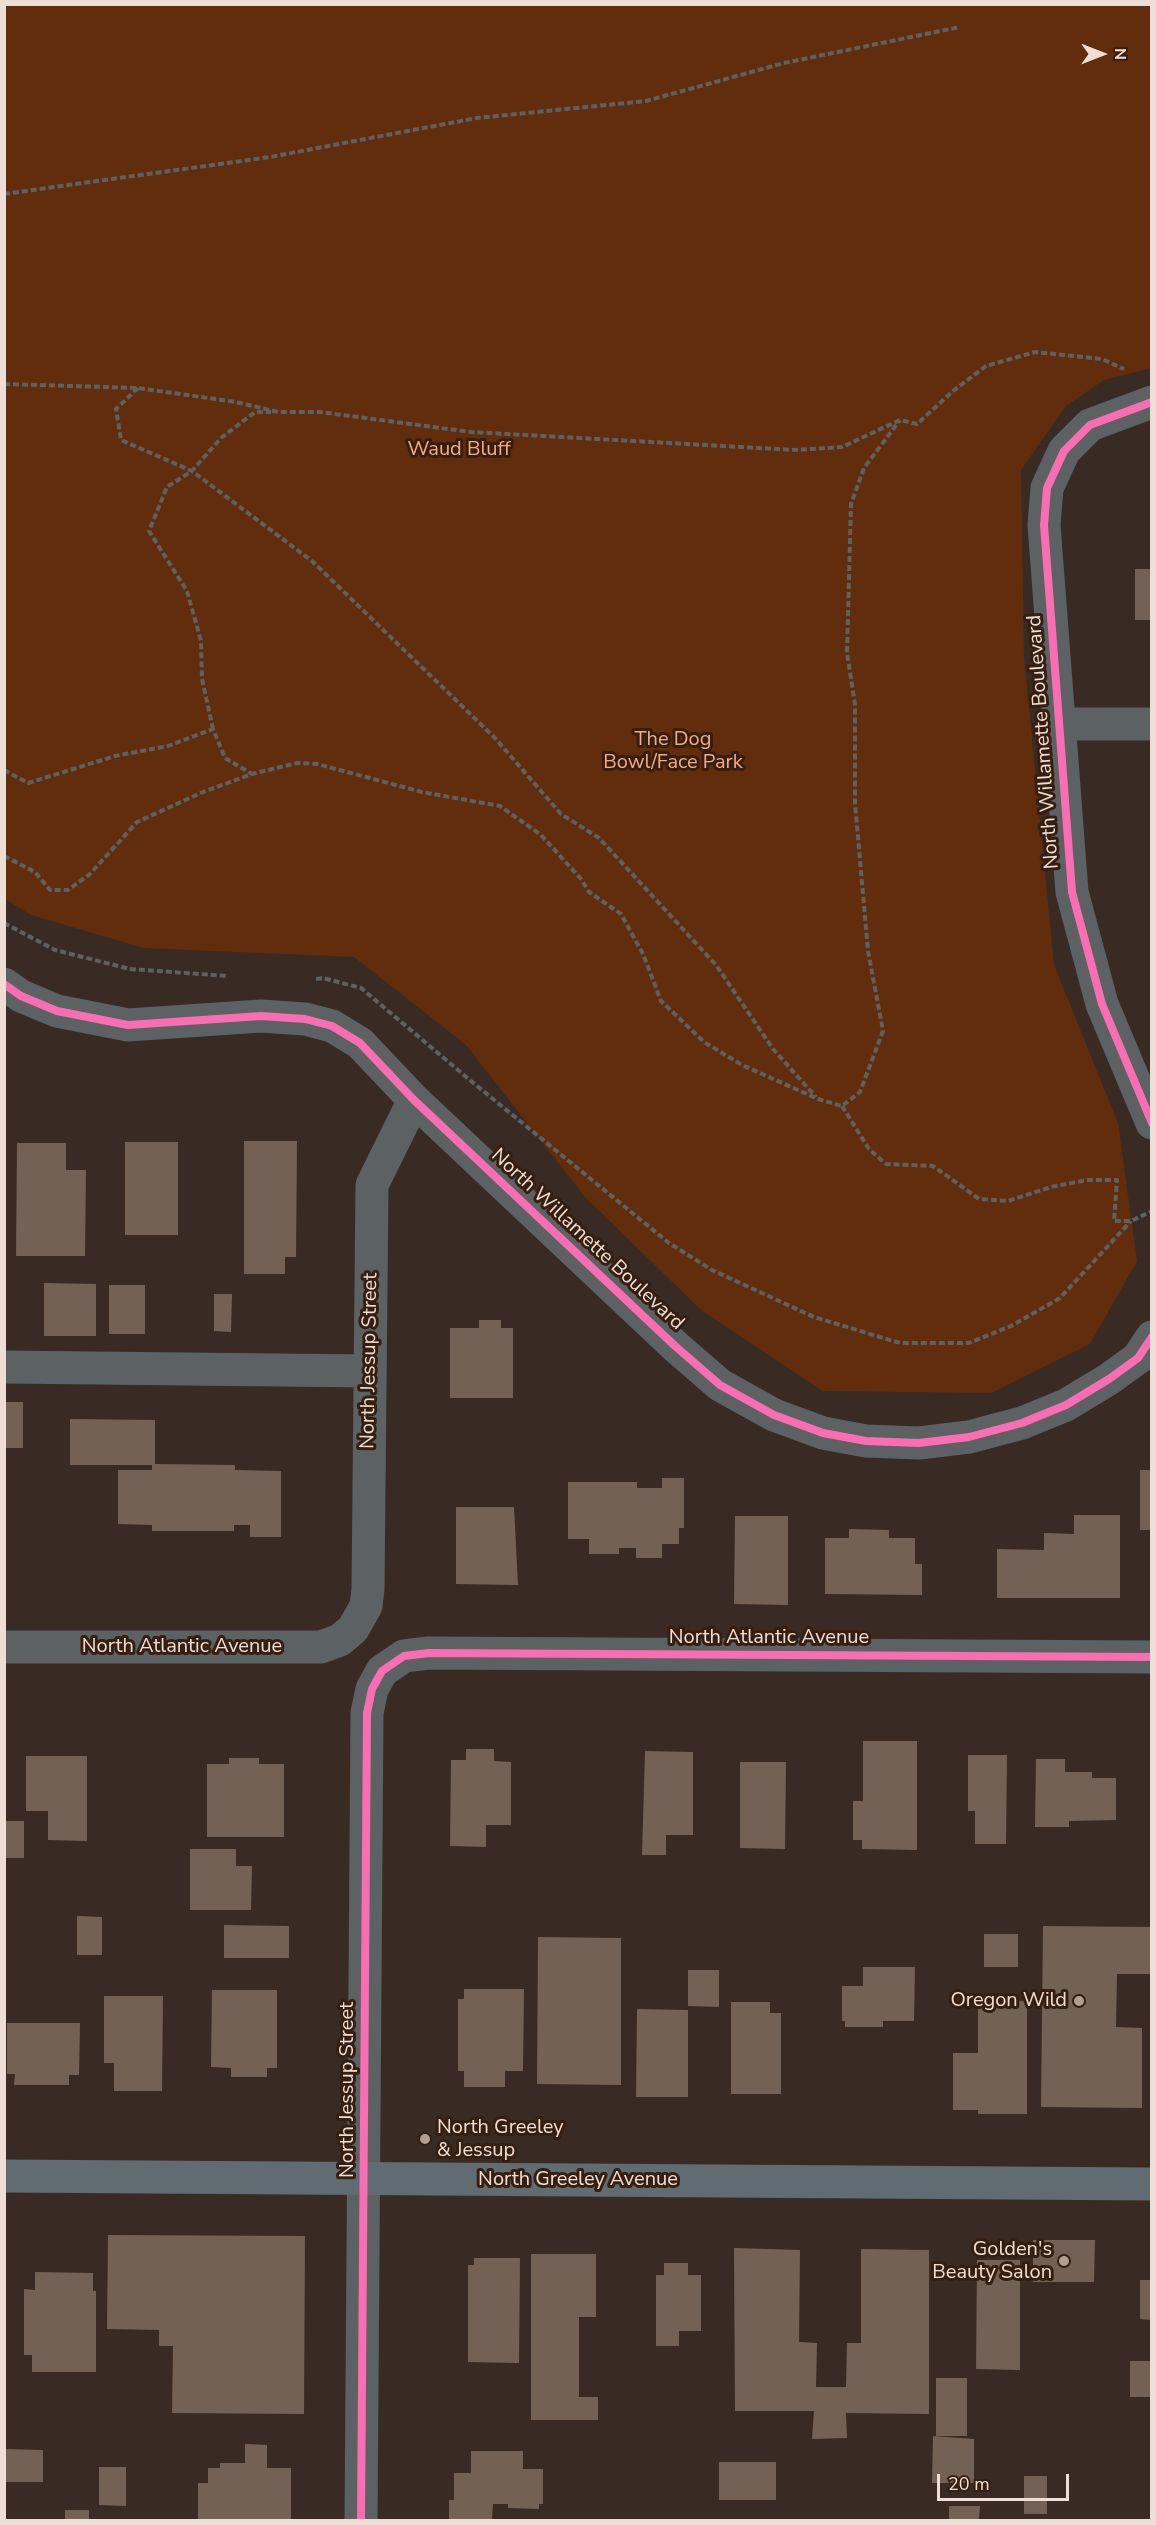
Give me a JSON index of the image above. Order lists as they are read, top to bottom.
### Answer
{
  "streets": {
    "main road": ["North Greeley Avenue"],
    "street": ["North Willamette Boulevard", "North Jessup Street", "North Atlantic Avenue"]
  },
  "crossings": [
    ["North Willamette Boulevard", "North Jessup Street"],
    ["North Jessup Street", "North Atlantic Avenue"],
    ["North Jessup Street", "North Greeley Avenue"]
  ],
  "parks": ["Waud Bluff", "The Dog Bowl/Face Park"],
  "places": ["Oregon Wild", "North Greeley & Jessup", "Golden's Beauty Salon"],
  "scale_bar": "20 m",
  "north": "right"
}
